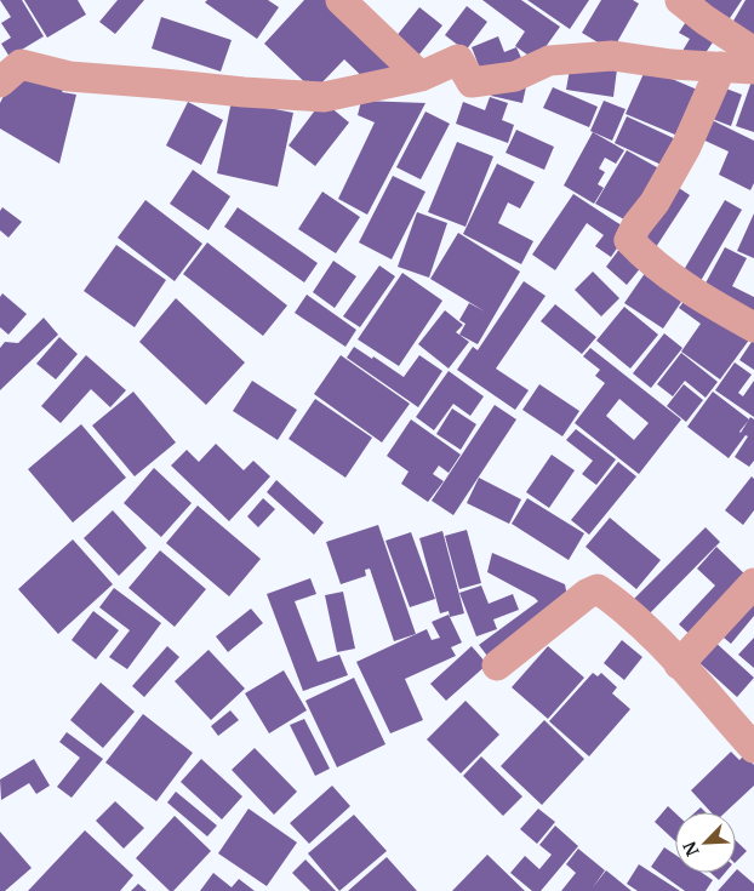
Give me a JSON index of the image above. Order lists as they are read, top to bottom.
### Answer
{
  "north": "bottom left"
}
